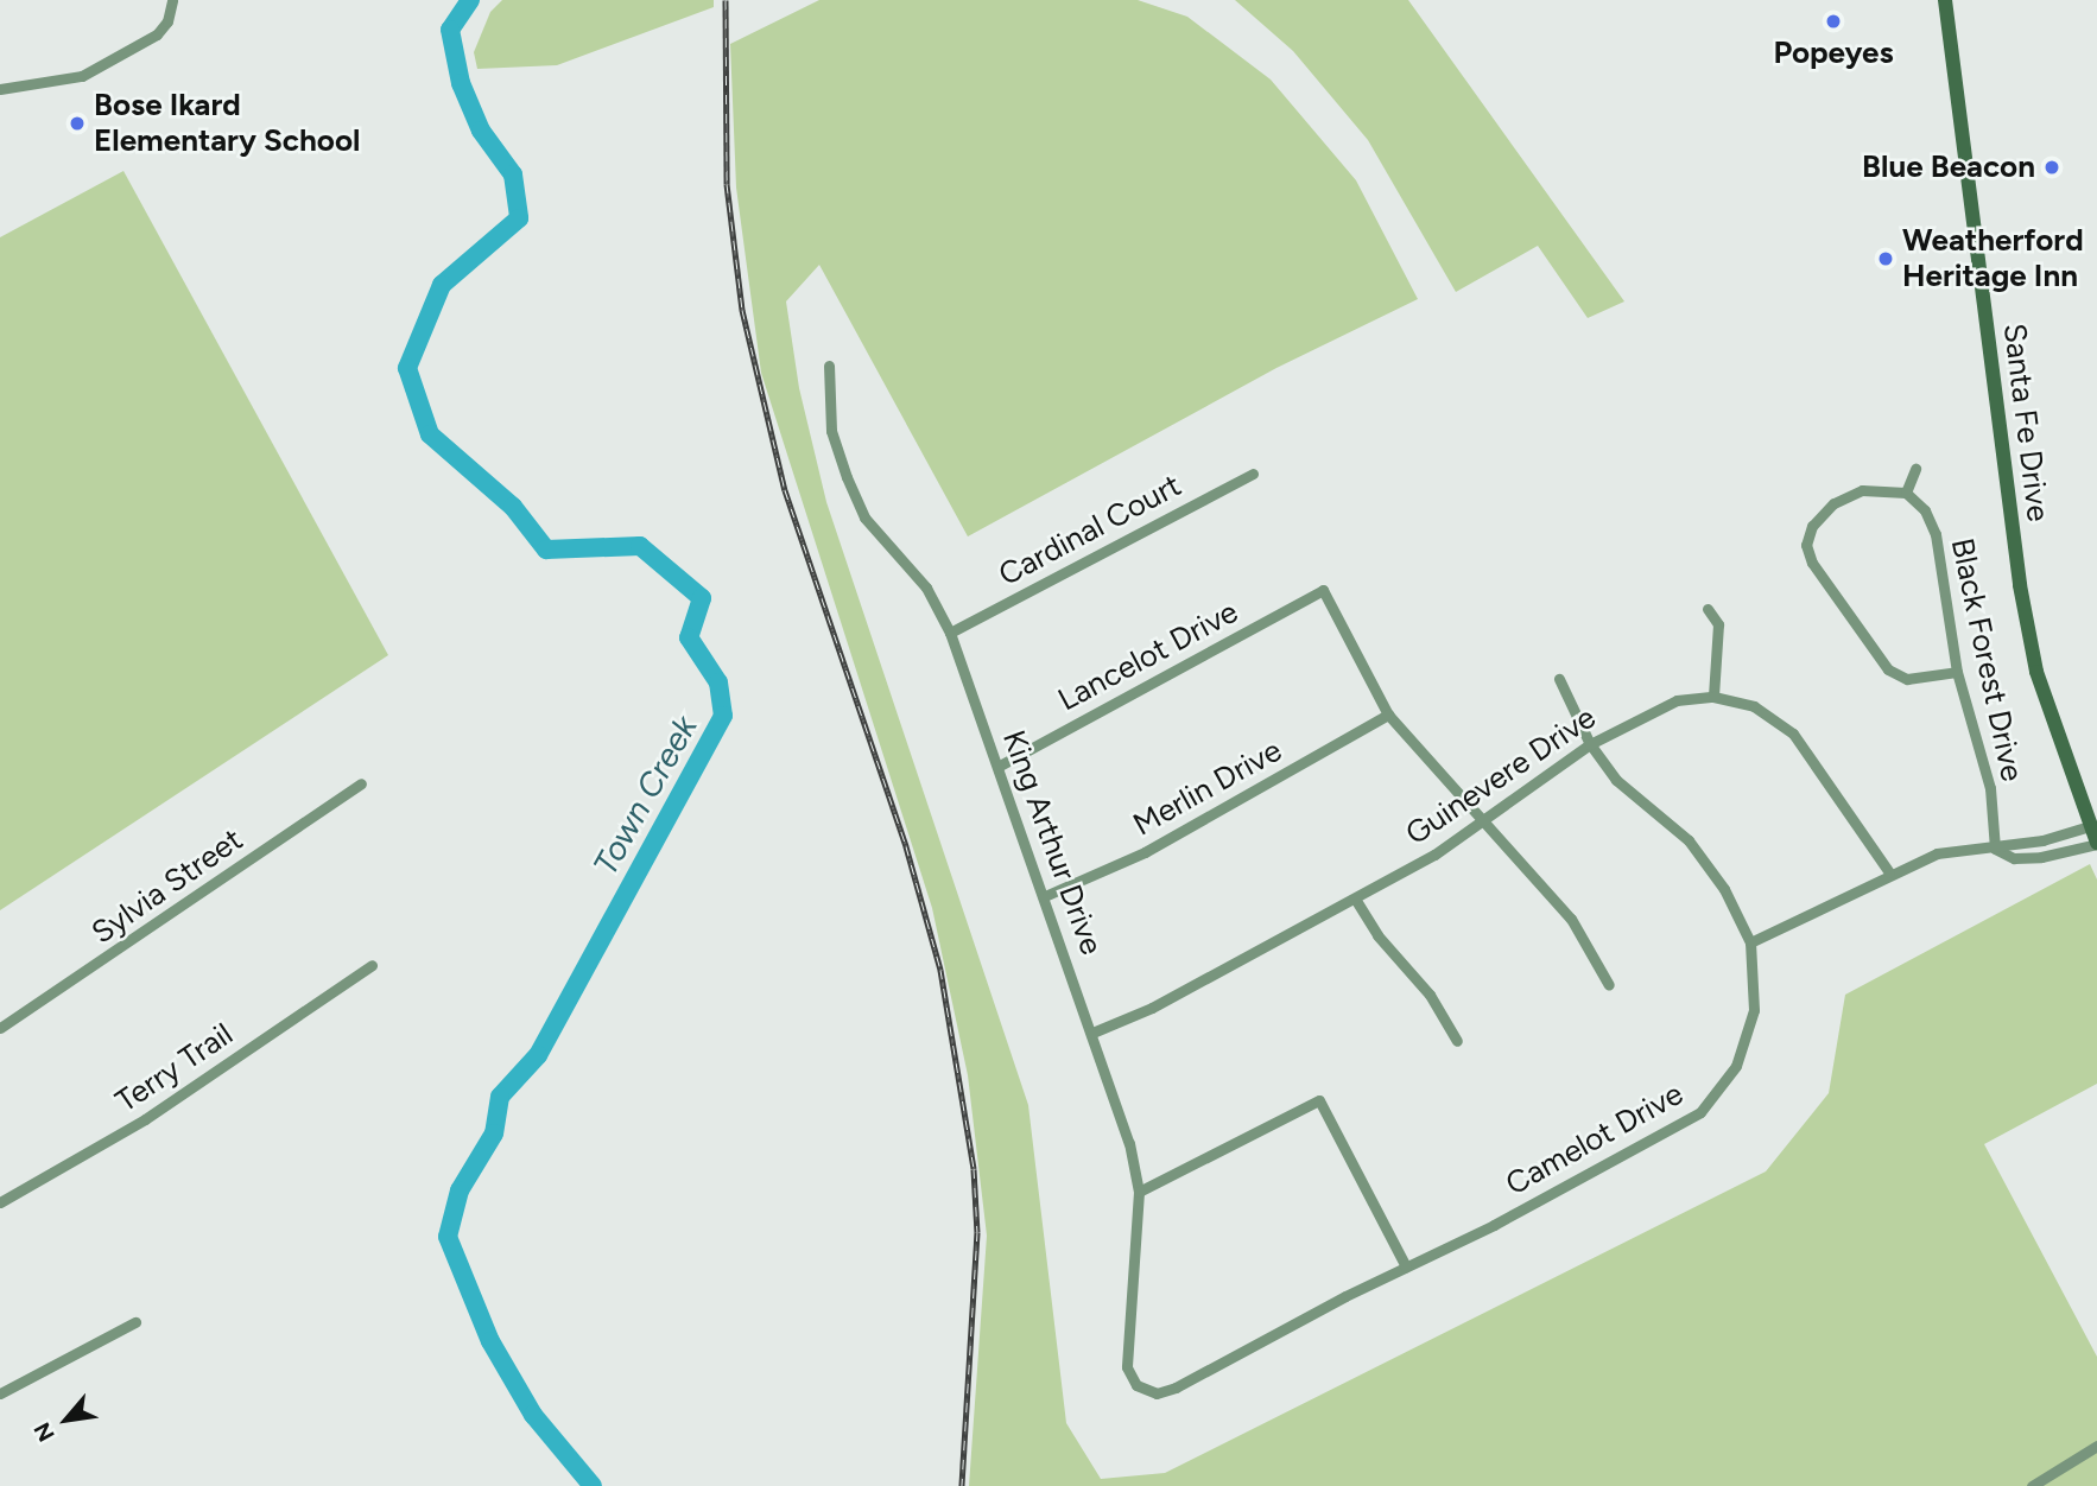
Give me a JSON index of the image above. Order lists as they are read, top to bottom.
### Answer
{
  "streets": {
    "main road": ["Santa Fe Drive"],
    "street": [
      "Cardinal Court",
      "Lancelot Drive",
      "Black Forest Drive",
      "Guinevere Drive",
      "Merlin Drive",
      "King Arthur Drive",
      "Sylvia Street",
      "Terry Trail",
      "Camelot Drive"
    ]
  },
  "crossings": [
    ["Cardinal Court", "King Arthur Drive"],
    ["Lancelot Drive", "Merlin Drive"],
    ["Lancelot Drive", "King Arthur Drive"],
    ["Guinevere Drive", "King Arthur Drive"],
    ["Guinevere Drive", "Camelot Drive"],
    ["Merlin Drive", "King Arthur Drive"],
    ["King Arthur Drive", "Camelot Drive"]
  ],
  "water": ["Town Creek"],
  "places": [
    "Popeyes",
    "Bose Ikard Elementary School",
    "Blue Beacon",
    "Weatherford Heritage Inn"
  ],
  "north": "bottom left"
}
